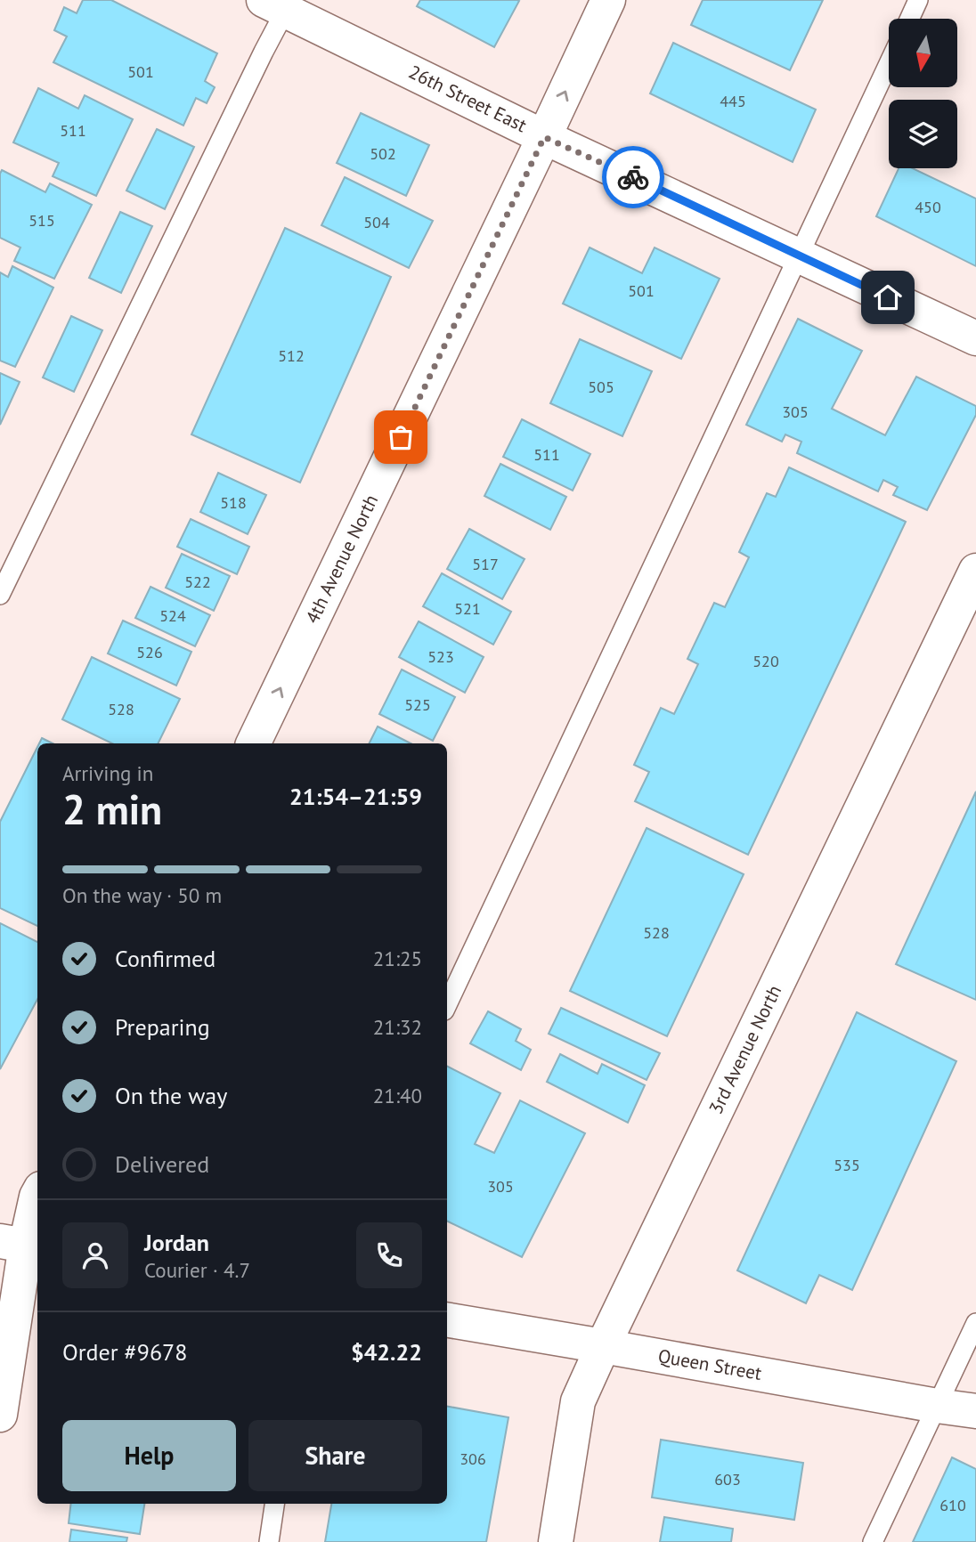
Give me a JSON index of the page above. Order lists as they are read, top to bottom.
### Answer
{
  "streets": {
    "street": [
      "26th Street East",
      "4th Avenue North",
      "3rd Avenue North",
      "Queen Street"
    ]
  },
  "crossings": [
    ["26th Street East", "4th Avenue North"],
    ["3rd Avenue North", "Queen Street"]
  ],
  "one_way": ["4th Avenue North"],
  "house_numbers": [
    "501",
    "445",
    "511",
    "502",
    "450",
    "515",
    "504",
    "501",
    "512",
    "505",
    "305",
    "511",
    "518",
    "517",
    "522",
    "521",
    "524",
    "526",
    "523",
    "520",
    "525",
    "528",
    "528",
    "535",
    "305",
    "306",
    "603",
    "610"
  ],
  "north": "bottom",
  "page": {
    "heading": ["2 min", "Arriving in", "21:54–21:59"],
    "panel": [
      "Jordan",
      "Courier · 4.7",
      "Order #9678",
      "$42.22"
    ],
    "bar": "On the way · 50 m",
    "list": [
      ["Confirmed", "21:25"],
      ["Preparing", "21:32"],
      ["On the way", "21:40"],
      "Delivered"
    ],
    "buttons": ["Help", "Share"]
  }
}
